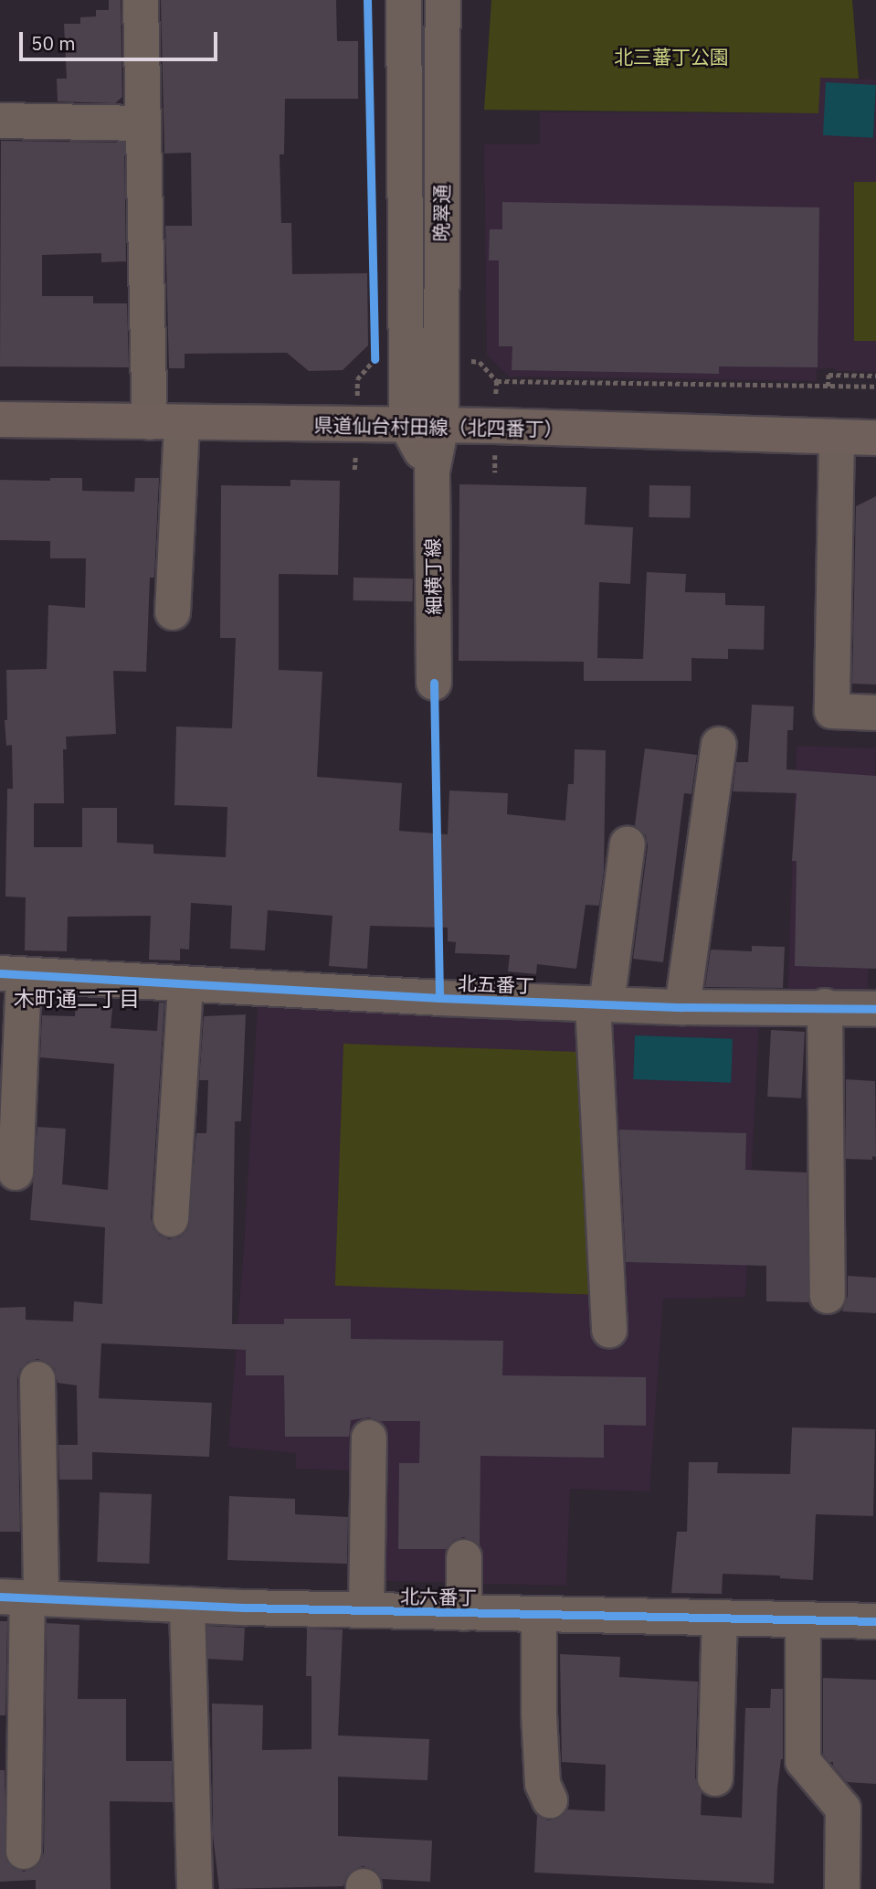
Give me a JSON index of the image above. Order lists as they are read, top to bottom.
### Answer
{
  "streets": {
    "main road": ["県道仙台村田線（北四番丁）"],
    "street": [
      "晩翠通",
      "細横丁線",
      "北五番丁",
      "北六番丁"
    ]
  },
  "crossings": [
    ["晩翠通", "県道仙台村田線（北四番丁）"],
    ["晩翠通", "細横丁線"]
  ],
  "districts": ["木町通二丁目"],
  "parks": ["北三蕃丁公園"],
  "scale_bar": "50 m"
}
